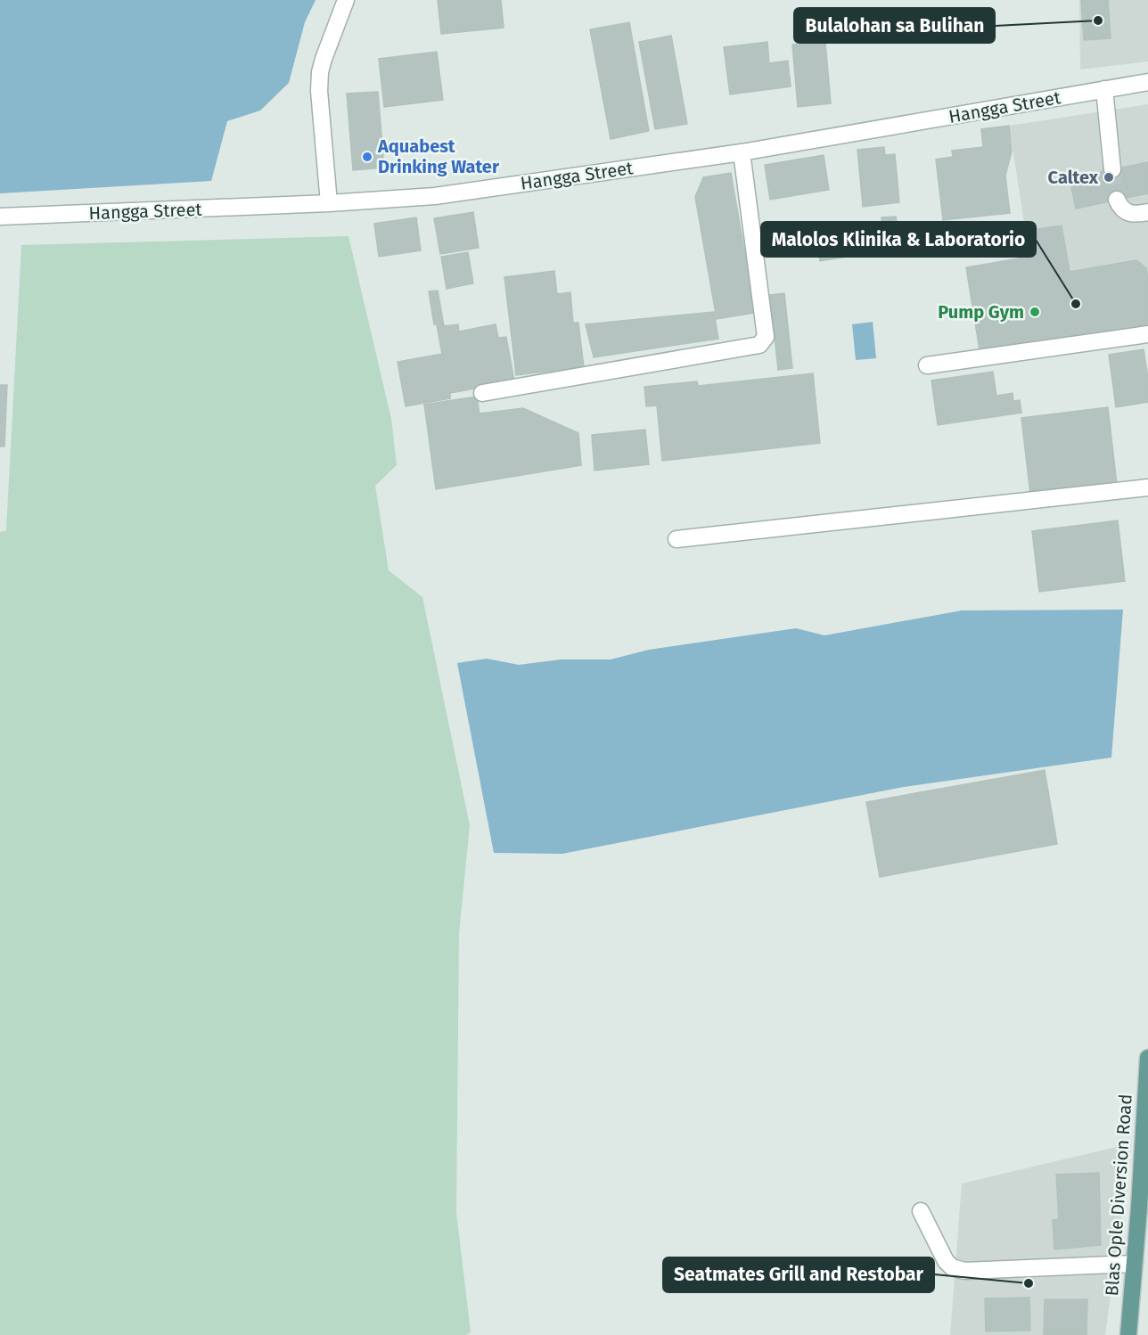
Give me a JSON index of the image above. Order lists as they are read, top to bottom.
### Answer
{
  "streets": {
    "main road": ["Blas Ople Diversion Road"],
    "street": ["Hangga Street"]
  },
  "places": [
    "Bulalohan sa Bulihan",
    "Aquabest Drinking Water",
    "Caltex",
    "Malolos Klinika & Laboratorio",
    "Pump Gym",
    "Seatmates Grill and Restobar"
  ]
}
